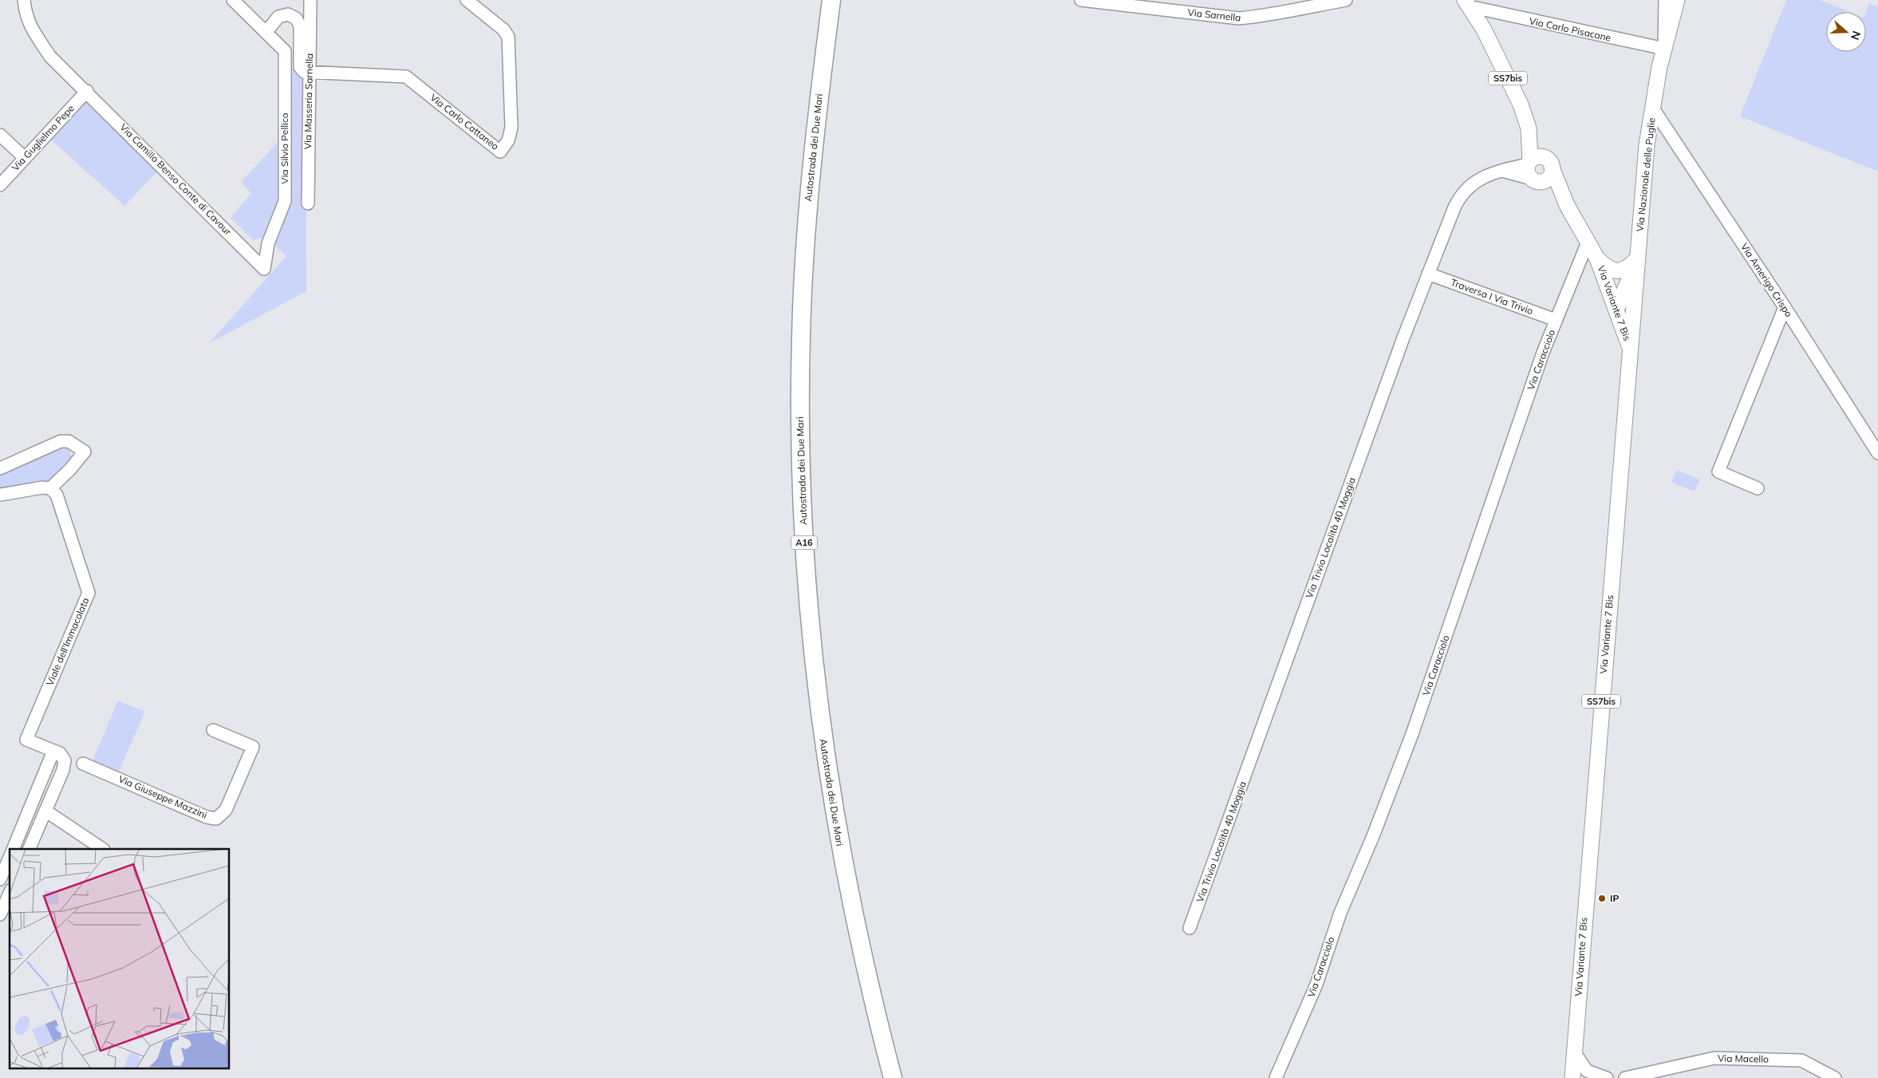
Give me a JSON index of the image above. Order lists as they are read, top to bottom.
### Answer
{
  "streets": {
    "highway": ["Autostrada dei Due Mari", "A16"],
    "main road": ["SS7bis", "Via Nazionale delle Puglie", "Via Variante 7 Bis"],
    "street": [
      "Via Sarnella",
      "Via Carlo Pisacane",
      "Via Masseria Sarnella",
      "Via Carlo Cattaneo",
      "Via Guglielmo Pepe",
      "Via Silvio Pellico",
      "Via Camillo Benso Conte di Cavour",
      "Via Amerigo Crispo",
      "Traversa I Via Trivio",
      "Via Caracciolo",
      "Via Trivio Località 40 Moggia",
      "Viale dell'Immacolata",
      "Via Giuseppe Mazzini",
      "Via Macello"
    ]
  },
  "crossings": [
    ["Via Carlo Pisacane", "Via Nazionale delle Puglie"],
    ["Via Carlo Pisacane", "Via Variante 7 Bis"],
    ["SS7bis", "Via Variante 7 Bis"],
    ["SS7bis", "Via Trivio Località 40 Moggia"],
    ["Via Masseria Sarnella", "Via Carlo Cattaneo"],
    ["Via Guglielmo Pepe", "Via Camillo Benso Conte di Cavour"],
    ["Via Silvio Pellico", "Via Camillo Benso Conte di Cavour"],
    ["Via Nazionale delle Puglie", "Via Amerigo Crispo"],
    ["Via Nazionale delle Puglie", "Via Variante 7 Bis"],
    ["Traversa I Via Trivio", "Via Caracciolo"],
    ["Traversa I Via Trivio", "Via Trivio Località 40 Moggia"],
    ["Via Variante 7 Bis", "Via Trivio Località 40 Moggia"]
  ],
  "places": ["IP"],
  "north": "right"
}
